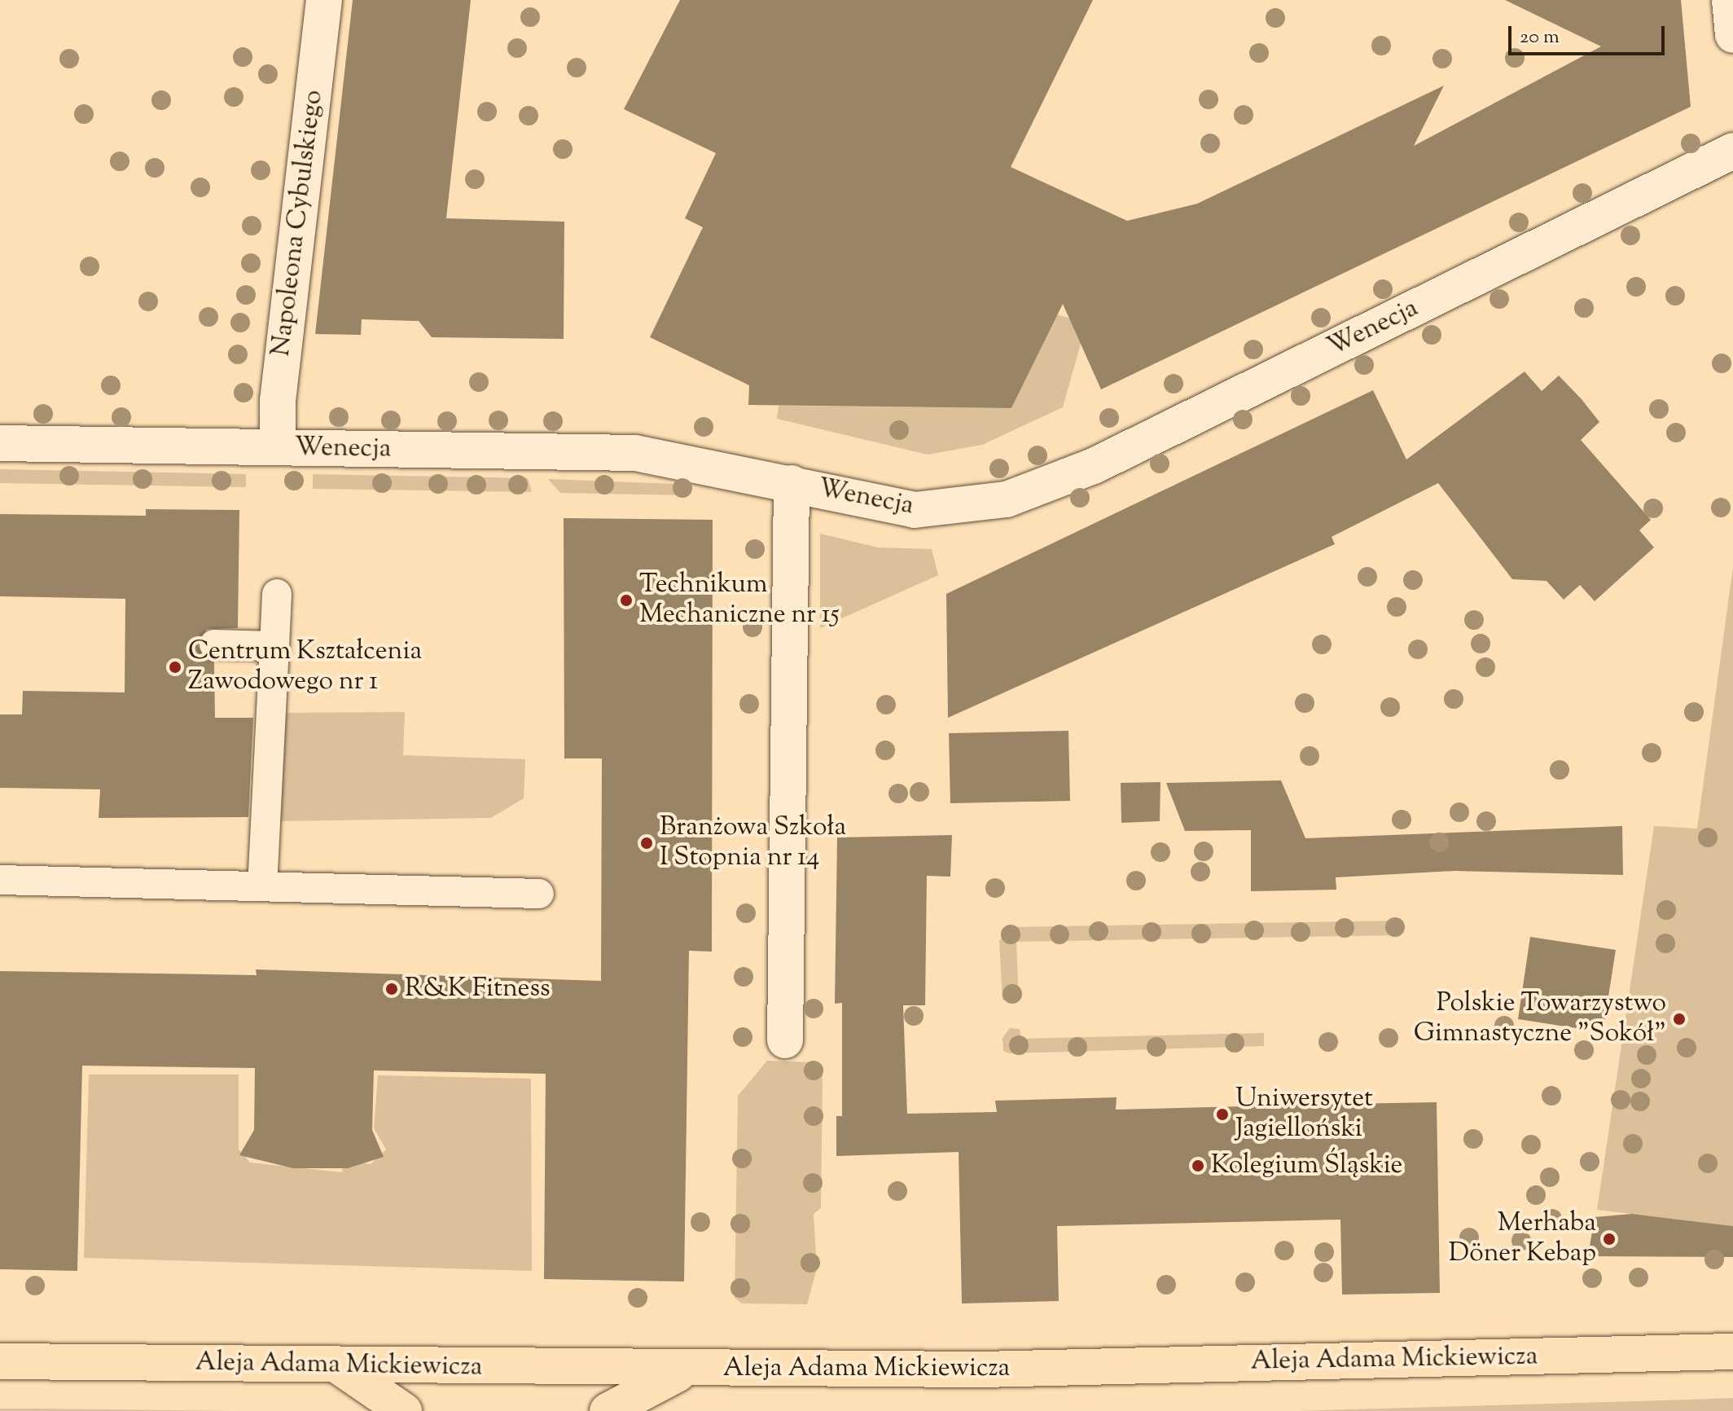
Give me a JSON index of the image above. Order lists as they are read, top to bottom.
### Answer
{
  "streets": {
    "main road": ["Aleja Adama Mickiewicza"],
    "street": ["Napoleona Cybulskiego", "Wenecja"]
  },
  "crossings": [
    ["Napoleona Cybulskiego", "Wenecja"]
  ],
  "places": [
    "Technikum Mechaniczne nr 15",
    "Centrum Kształcenia Zawodowego nr 1",
    "Branżowa Szkoła I Stopnia nr 14",
    "R&K Fitness",
    "Polskie Towarzystwo Gimnastyczne \"Sokół\"",
    "Uniwersytet Jagielloński",
    "Kolegium Śląskie",
    "Merhaba Döner Kebap"
  ],
  "scale_bar": "20 m"
}
